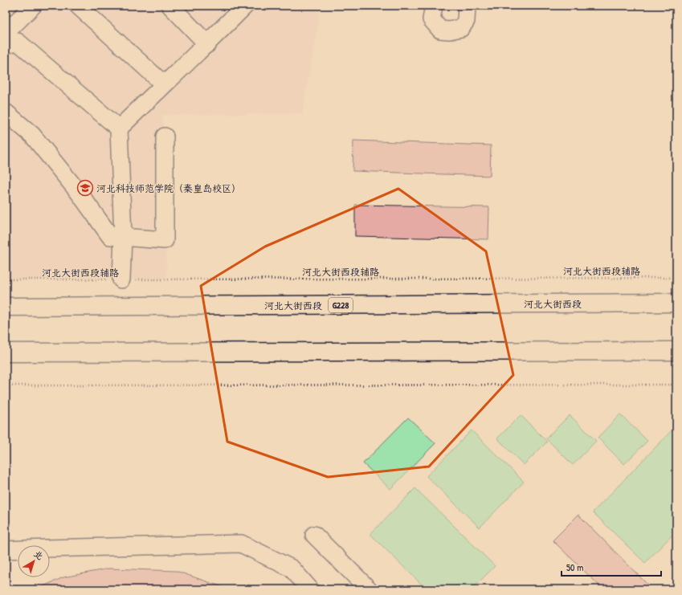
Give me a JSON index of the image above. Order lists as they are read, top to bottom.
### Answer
{
  "streets": {
    "highway": ["河北大街西段", "G228"],
    "path": ["河北大街西段辅路"]
  },
  "places": {
    "school or university": ["河北科技师范学院（秦皇岛校区）"]
  },
  "scale_bar": "50 m",
  "north": "top right"
}
